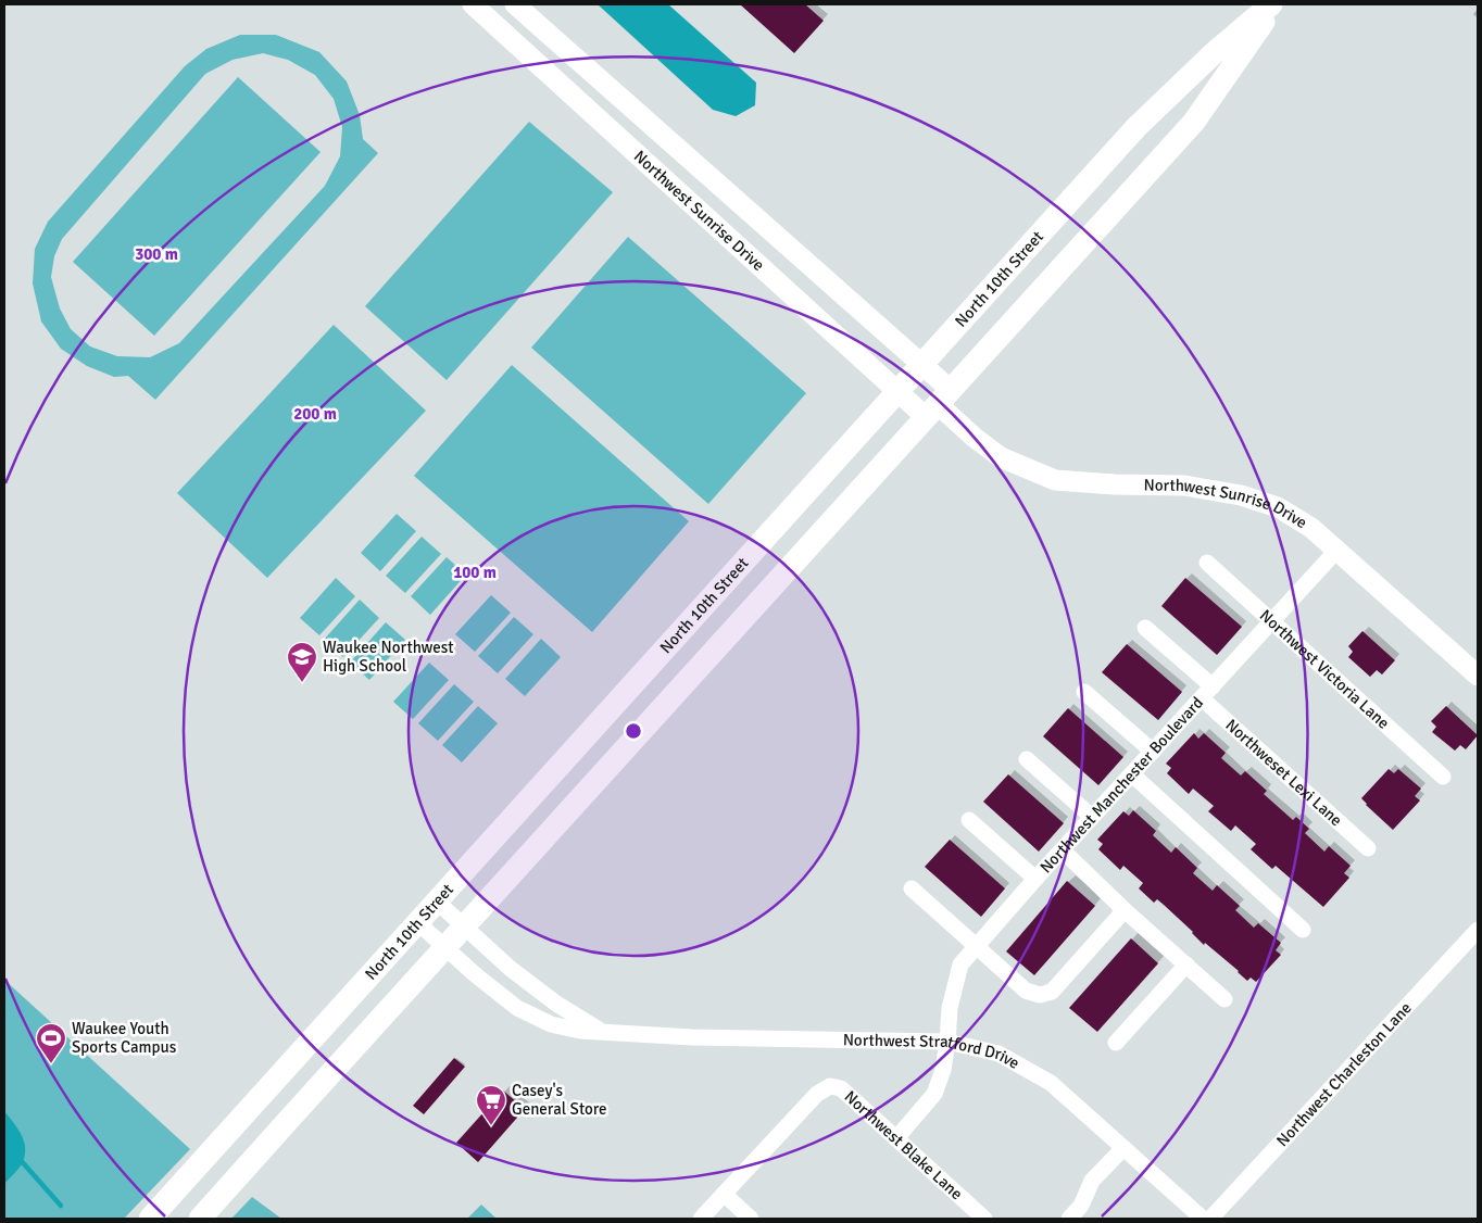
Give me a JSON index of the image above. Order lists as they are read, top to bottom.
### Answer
{
  "streets": {
    "main road": ["North 10th Street"],
    "street": [
      "Northwest Sunrise Drive",
      "Northwest Victoria Lane",
      "Northweset Lexi Lane",
      "Northwest Manchester Boulevard",
      "Northwest Stratford Drive",
      "Northwest Charleston Lane",
      "Northwest Blake Lane"
    ]
  },
  "crossings": [
    ["Northwest Sunrise Drive", "North 10th Street"],
    ["Northwest Sunrise Drive", "Northwest Manchester Boulevard"],
    ["North 10th Street", "Northwest Stratford Drive"],
    ["Northwest Victoria Lane", "Northwest Manchester Boulevard"],
    ["Northweset Lexi Lane", "Northwest Manchester Boulevard"],
    ["Northwest Manchester Boulevard", "Northwest Stratford Drive"],
    ["Northwest Manchester Boulevard", "Northwest Blake Lane"]
  ],
  "places": {
    "school or university": ["Waukee Northwest High School"],
    "sports": ["Waukee Youth Sports Campus"],
    "supermarket": ["Casey's General Store"]
  },
  "rings": ["300 m", "200 m", "100 m"]
}
